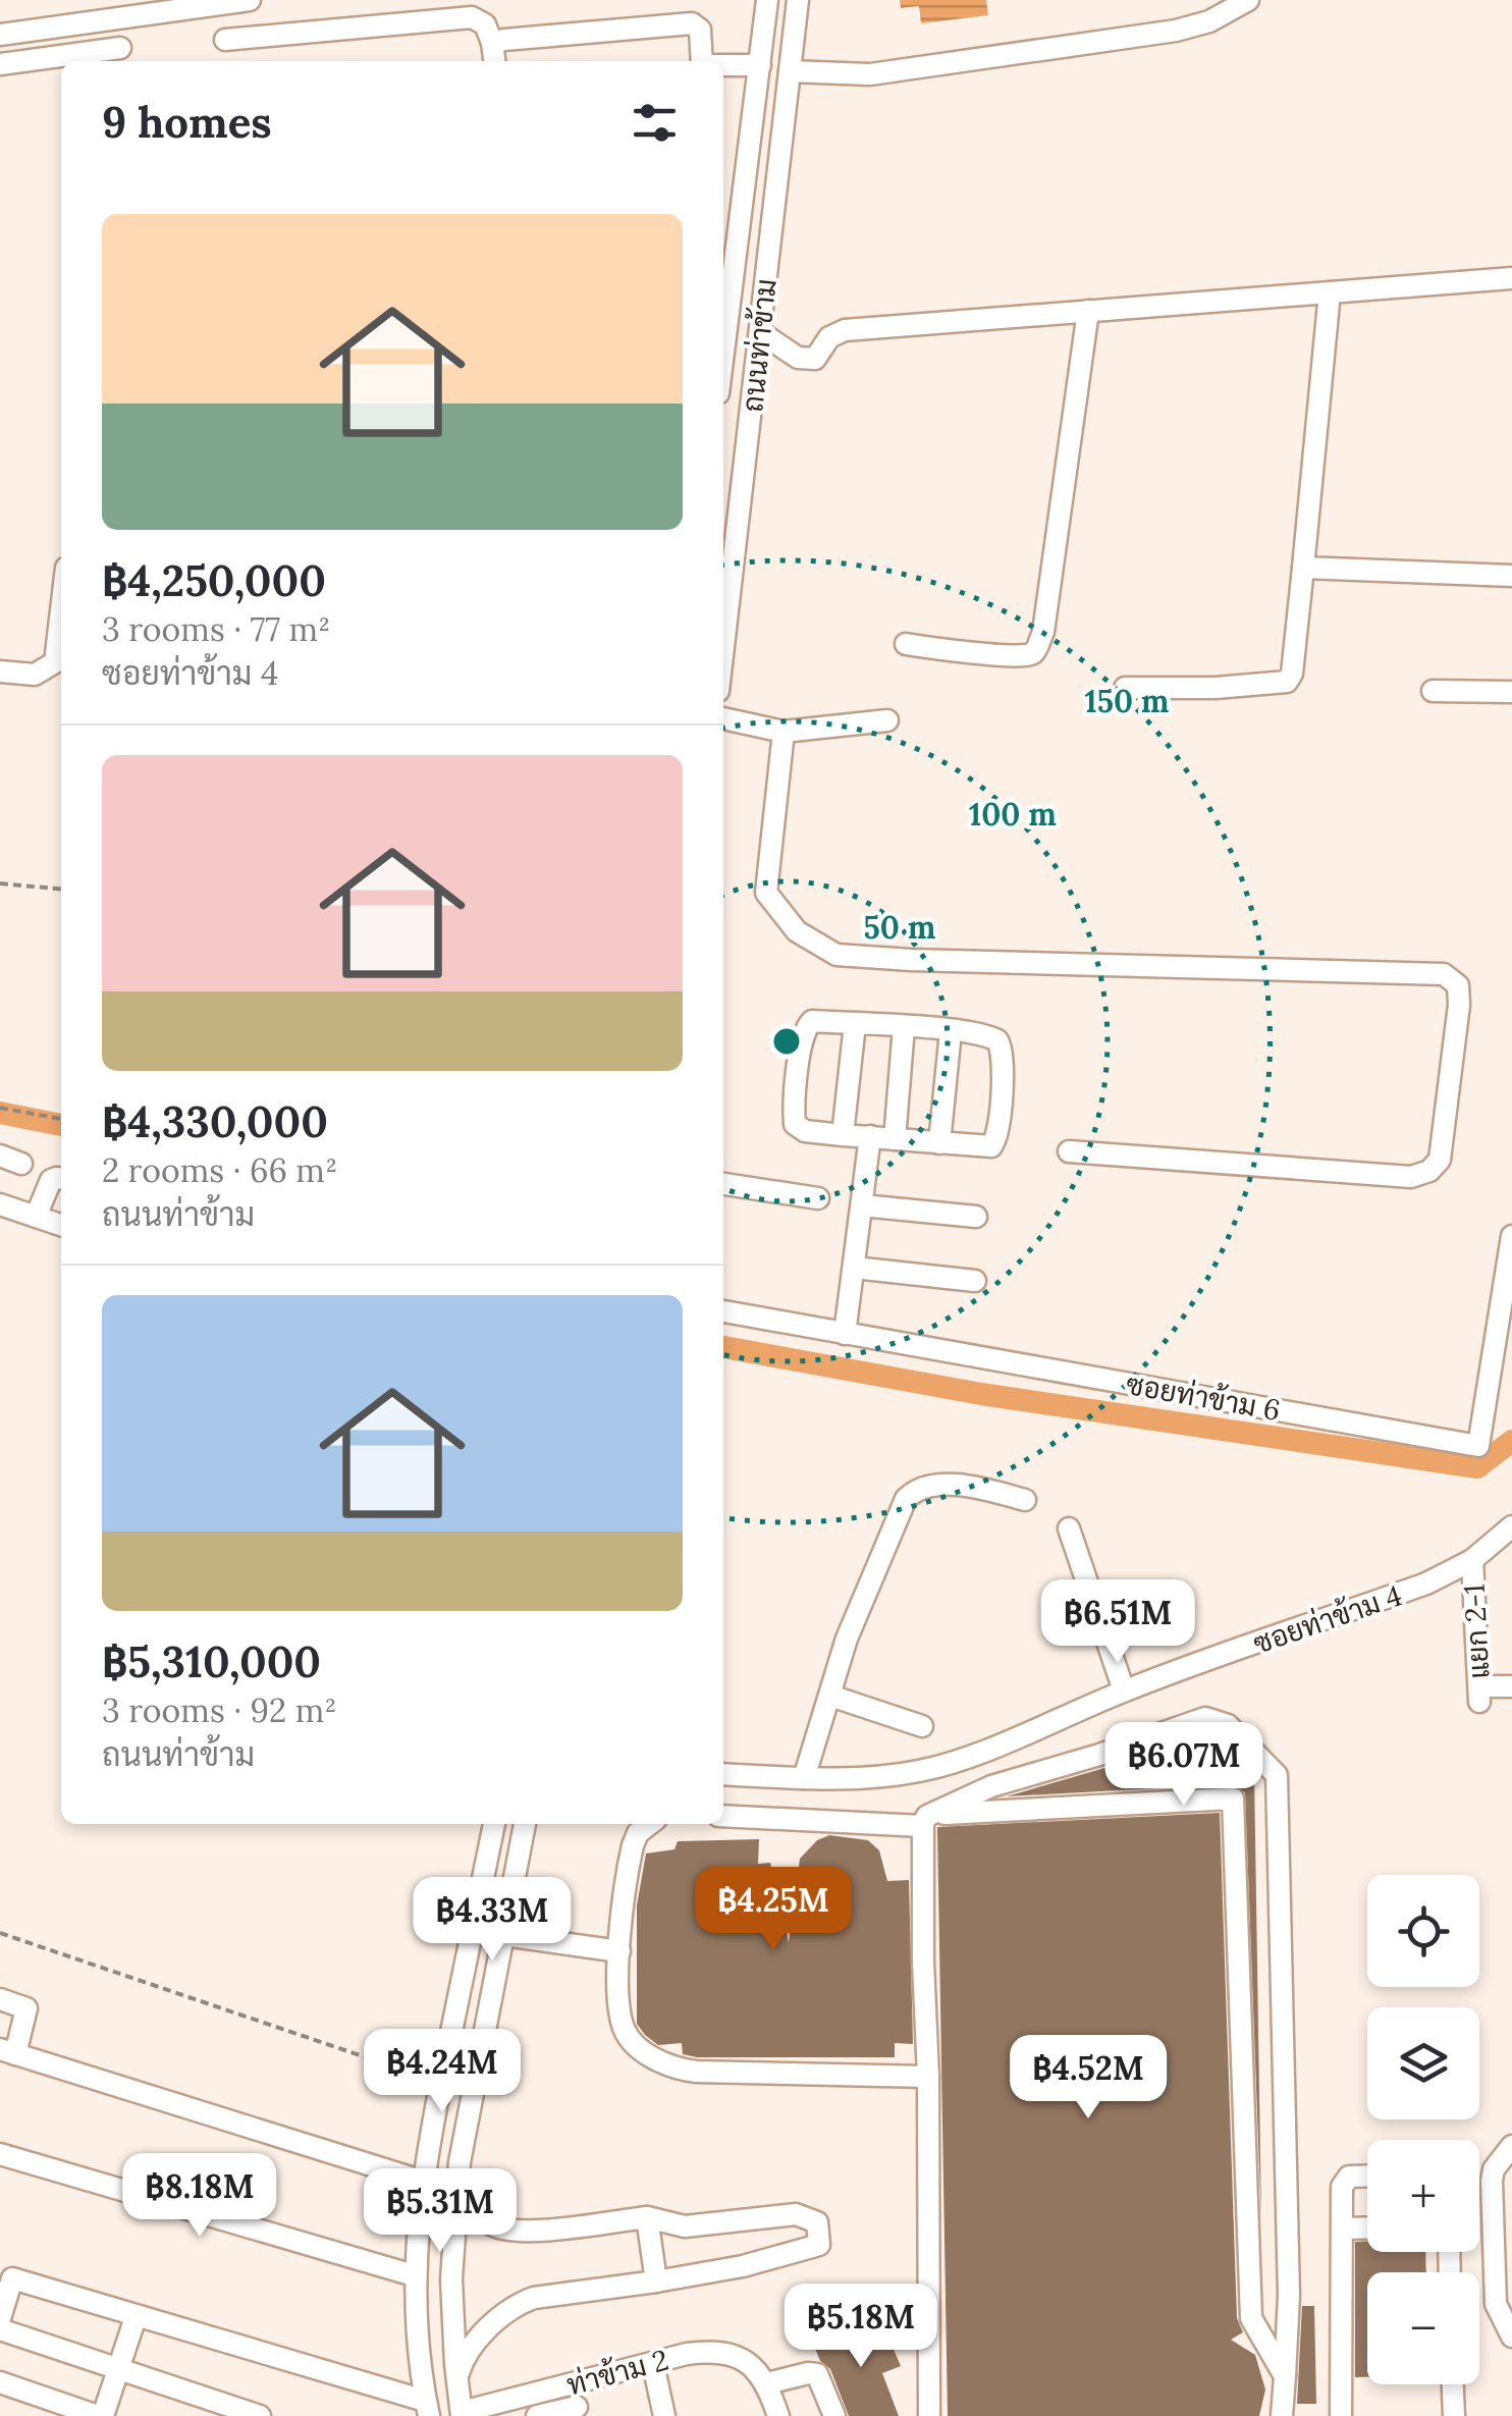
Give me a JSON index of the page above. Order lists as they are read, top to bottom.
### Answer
{
  "streets": {
    "street": [
      "ถนนท่าข้าม",
      "ซอยท่าข้าม 6",
      "ซอยท่าข้าม 4",
      "แยก 2-1",
      "ท่าข้าม 2"
    ]
  },
  "crossings": [
    ["ซอยท่าข้าม 4", "แยก 2-1"]
  ],
  "page": {
    "heading": "9 homes",
    "list": [
      {
        "name": "฿4,250,000",
        "note": "3 rooms · 77 m² · ซอยท่าข้าม 4"
      },
      {
        "name": "฿4,330,000",
        "note": "2 rooms · 66 m² · ถนนท่าข้าม"
      },
      {
        "name": "฿5,310,000",
        "note": "3 rooms · 92 m² · ถนนท่าข้าม"
      }
    ],
    "price": [
      "฿6.51M",
      "฿6.07M",
      "฿4.25M",
      "฿4.33M",
      "฿4.24M",
      "฿4.52M",
      "฿8.18M",
      "฿5.31M",
      "฿5.18M"
    ],
    "map_buttons": ["+", "−"]
  },
  "rings": ["150 m", "100 m", "50 m"]
}
